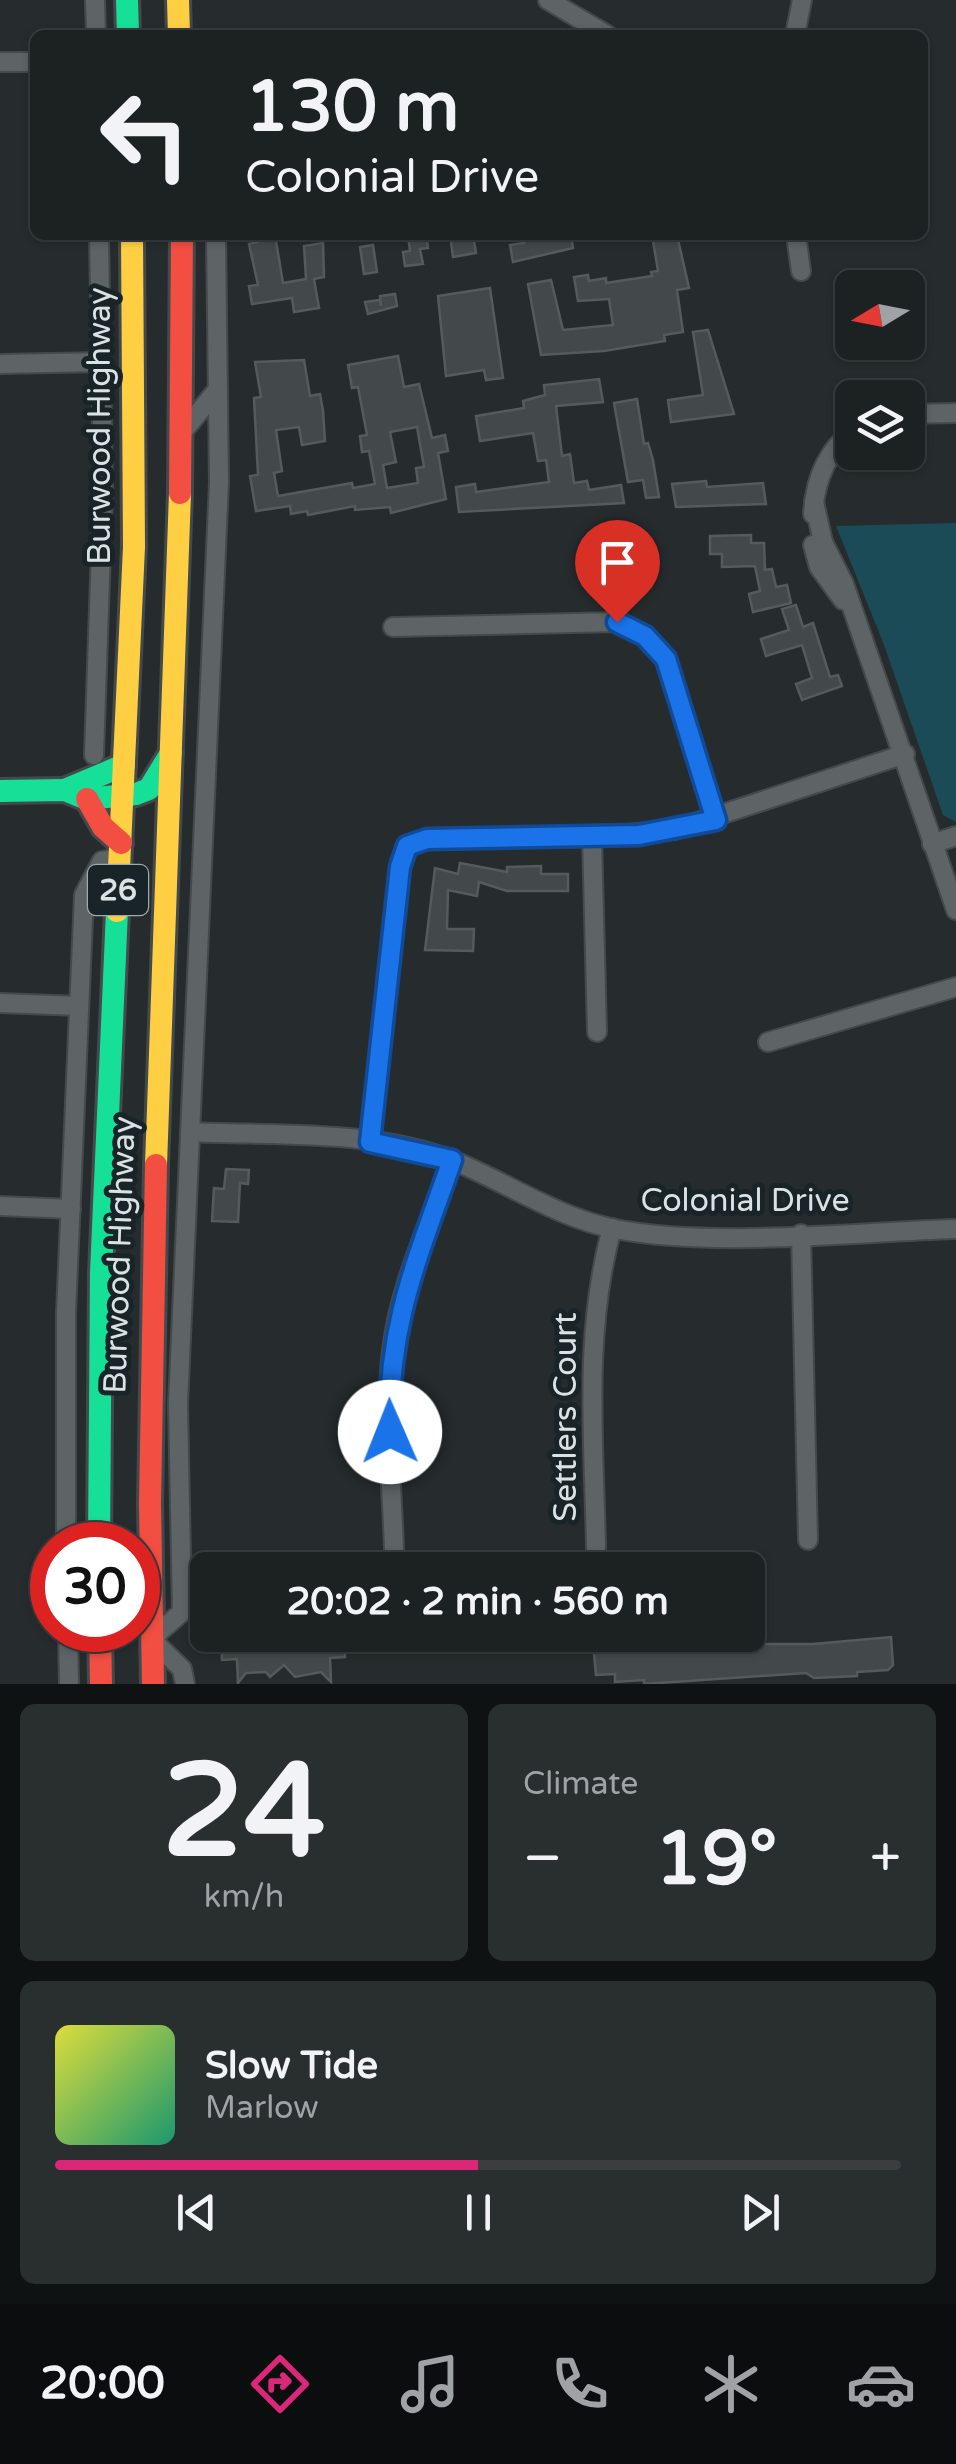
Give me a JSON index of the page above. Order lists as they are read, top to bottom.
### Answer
{
  "streets": {
    "main road": ["Burwood Highway", "26"],
    "street": ["Colonial Drive", "Settlers Court"]
  },
  "crossings": [
    ["Burwood Highway", "Colonial Drive"],
    ["Colonial Drive", "Settlers Court"]
  ],
  "north": "left",
  "page": {
    "turn": ["130 m", "Colonial Drive"],
    "limit": "30",
    "trip": "20:02 · 2 min · 560 m",
    "tile": [
      ["24", "km/h"],
      "Climate"
    ],
    "heat": ["−", "19°", "+"],
    "song": ["Slow Tide", "Marlow"],
    "tabs": "20:00"
  }
}
